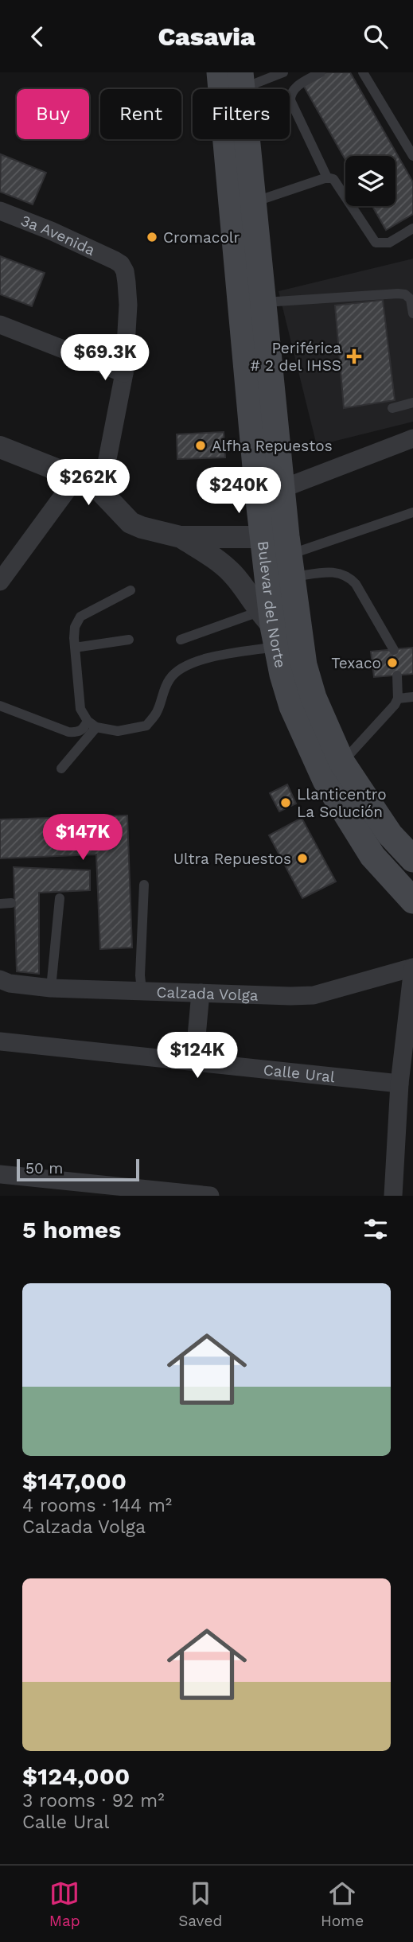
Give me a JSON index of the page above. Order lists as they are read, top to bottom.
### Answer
{
  "streets": {
    "main road": ["Bulevar del Norte"],
    "street": ["3a Avenida", "Calzada Volga", "Calle Ural"]
  },
  "places": {
    "other": [
      "Cromacolr",
      "Alfha Repuestos",
      "Texaco",
      "Llanticentro La Solución",
      "Ultra Repuestos"
    ],
    "health": ["Periférica # 2 del IHSS"]
  },
  "scale_bar": "50 m",
  "page": {
    "header": "Casavia",
    "chip": ["Buy", "Rent", "Filters"],
    "price": [
      "$69.3K",
      "$262K",
      "$240K",
      "$147K",
      "$124K"
    ],
    "scale": "50 m",
    "heading": "5 homes",
    "list": [
      {
        "name": "$147,000",
        "note": "4 rooms · 144 m² · Calzada Volga"
      },
      {
        "name": "$124,000",
        "note": "3 rooms · 92 m² · Calle Ural"
      }
    ],
    "tabs": ["Map", "Saved", "Home"]
  }
}
